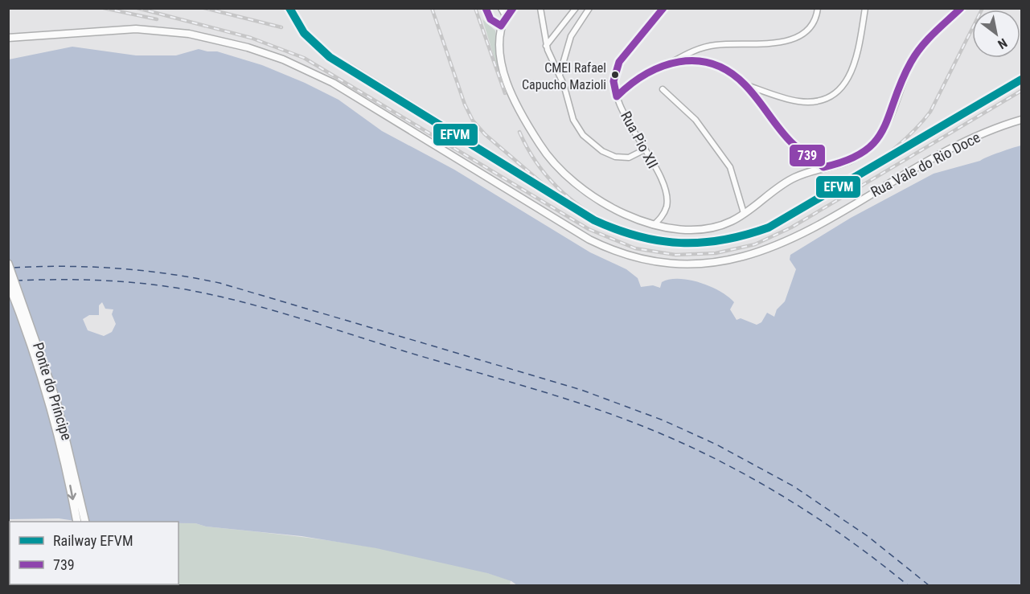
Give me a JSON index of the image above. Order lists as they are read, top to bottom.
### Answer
{
  "streets": {
    "main road": ["Ponte do Príncipe"],
    "street": ["Rua Pio XII", "Rua Vale do Rio Doce"]
  },
  "places": ["CMEI Rafael Capucho Mazioli"],
  "lines": ["rail line EFVM", "transit line 739"],
  "legend": ["Railway EFVM", "739"],
  "north": "bottom right"
}
